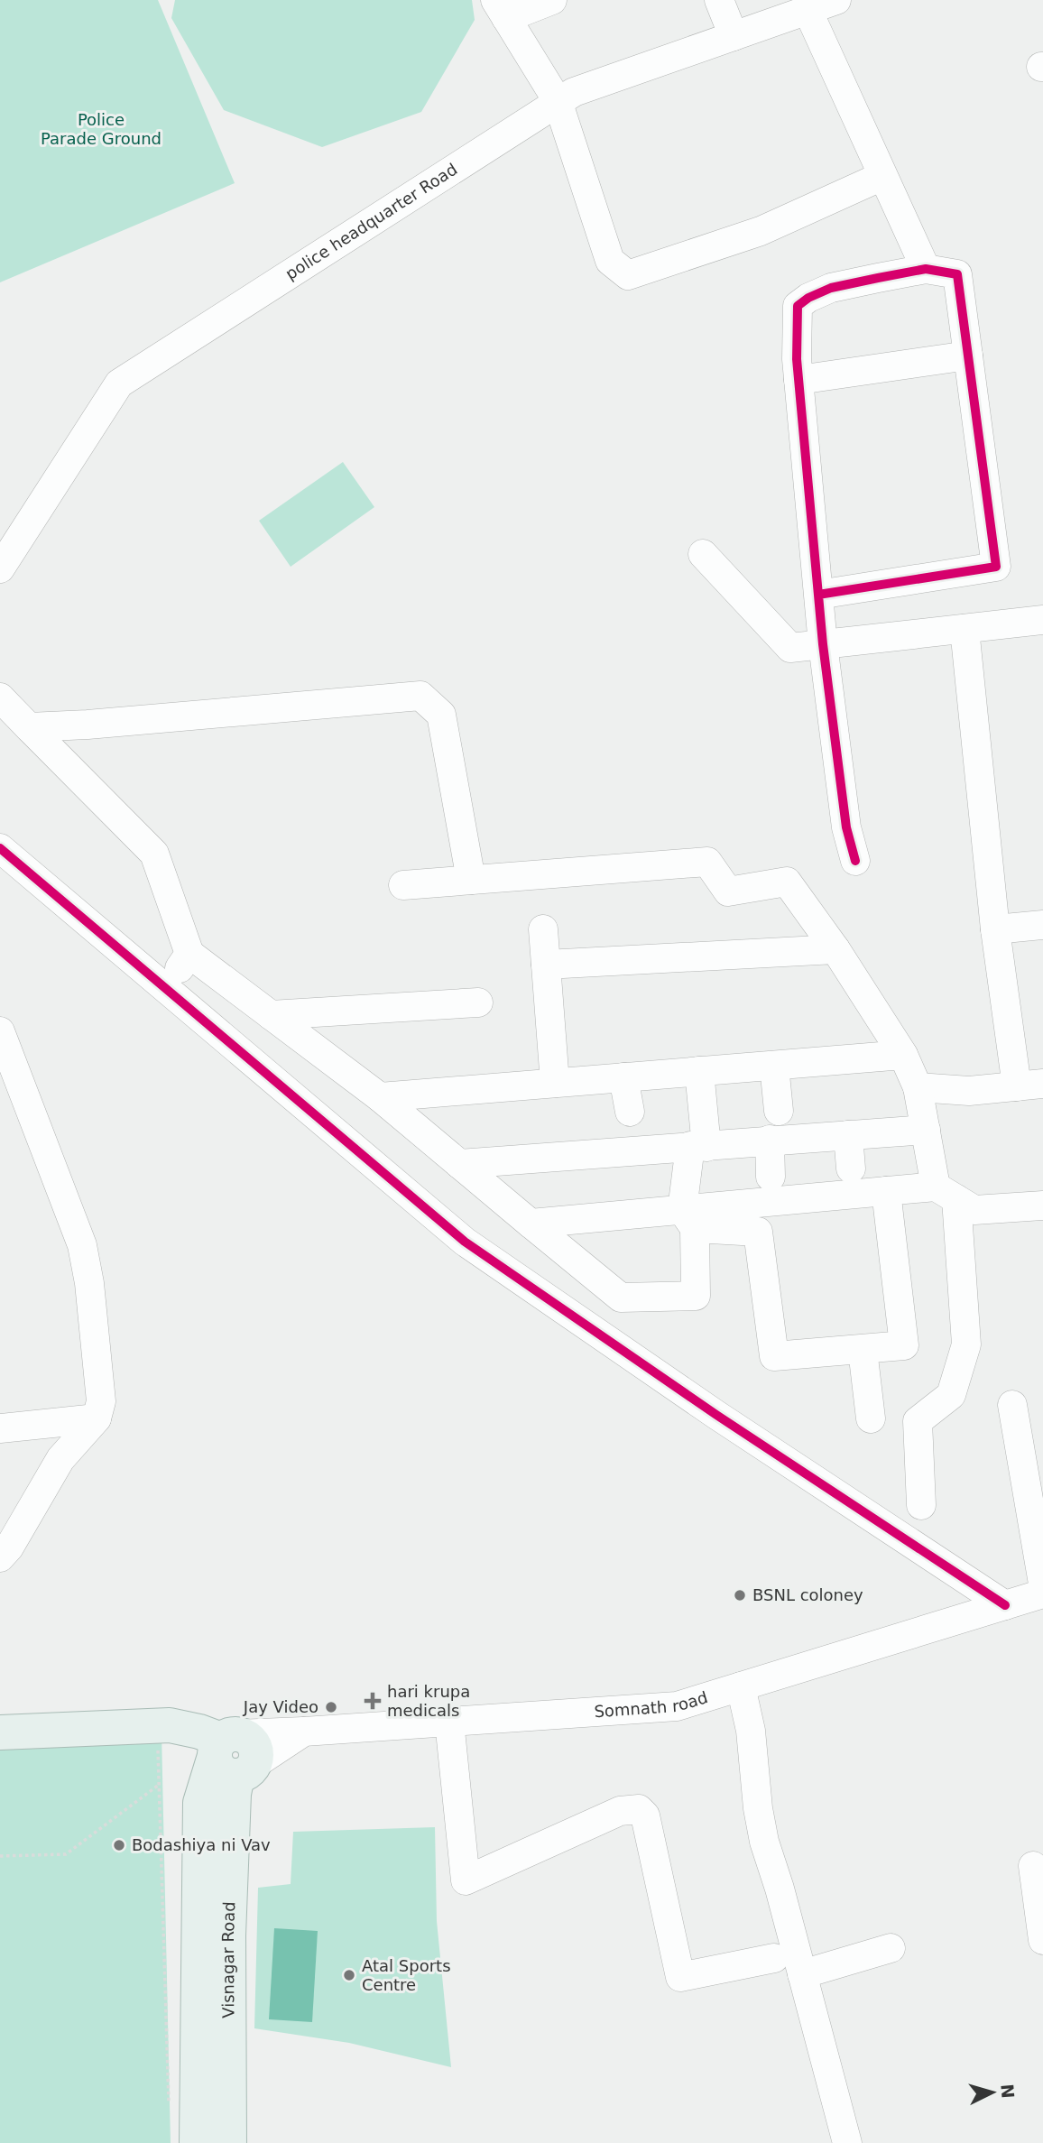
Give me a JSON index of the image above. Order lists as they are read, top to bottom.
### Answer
{
  "streets": {
    "main road": ["Visnagar Road"],
    "street": ["police headquarter Road", "Somnath road"]
  },
  "crossings": [
    ["Somnath road", "Visnagar Road"]
  ],
  "parks": ["Police Parade Ground"],
  "places": {
    "other": [
      "BSNL coloney",
      "Jay Video",
      "Bodashiya ni Vav",
      "Atal Sports Centre"
    ],
    "health": ["hari krupa medicals"]
  },
  "north": "right"
}
